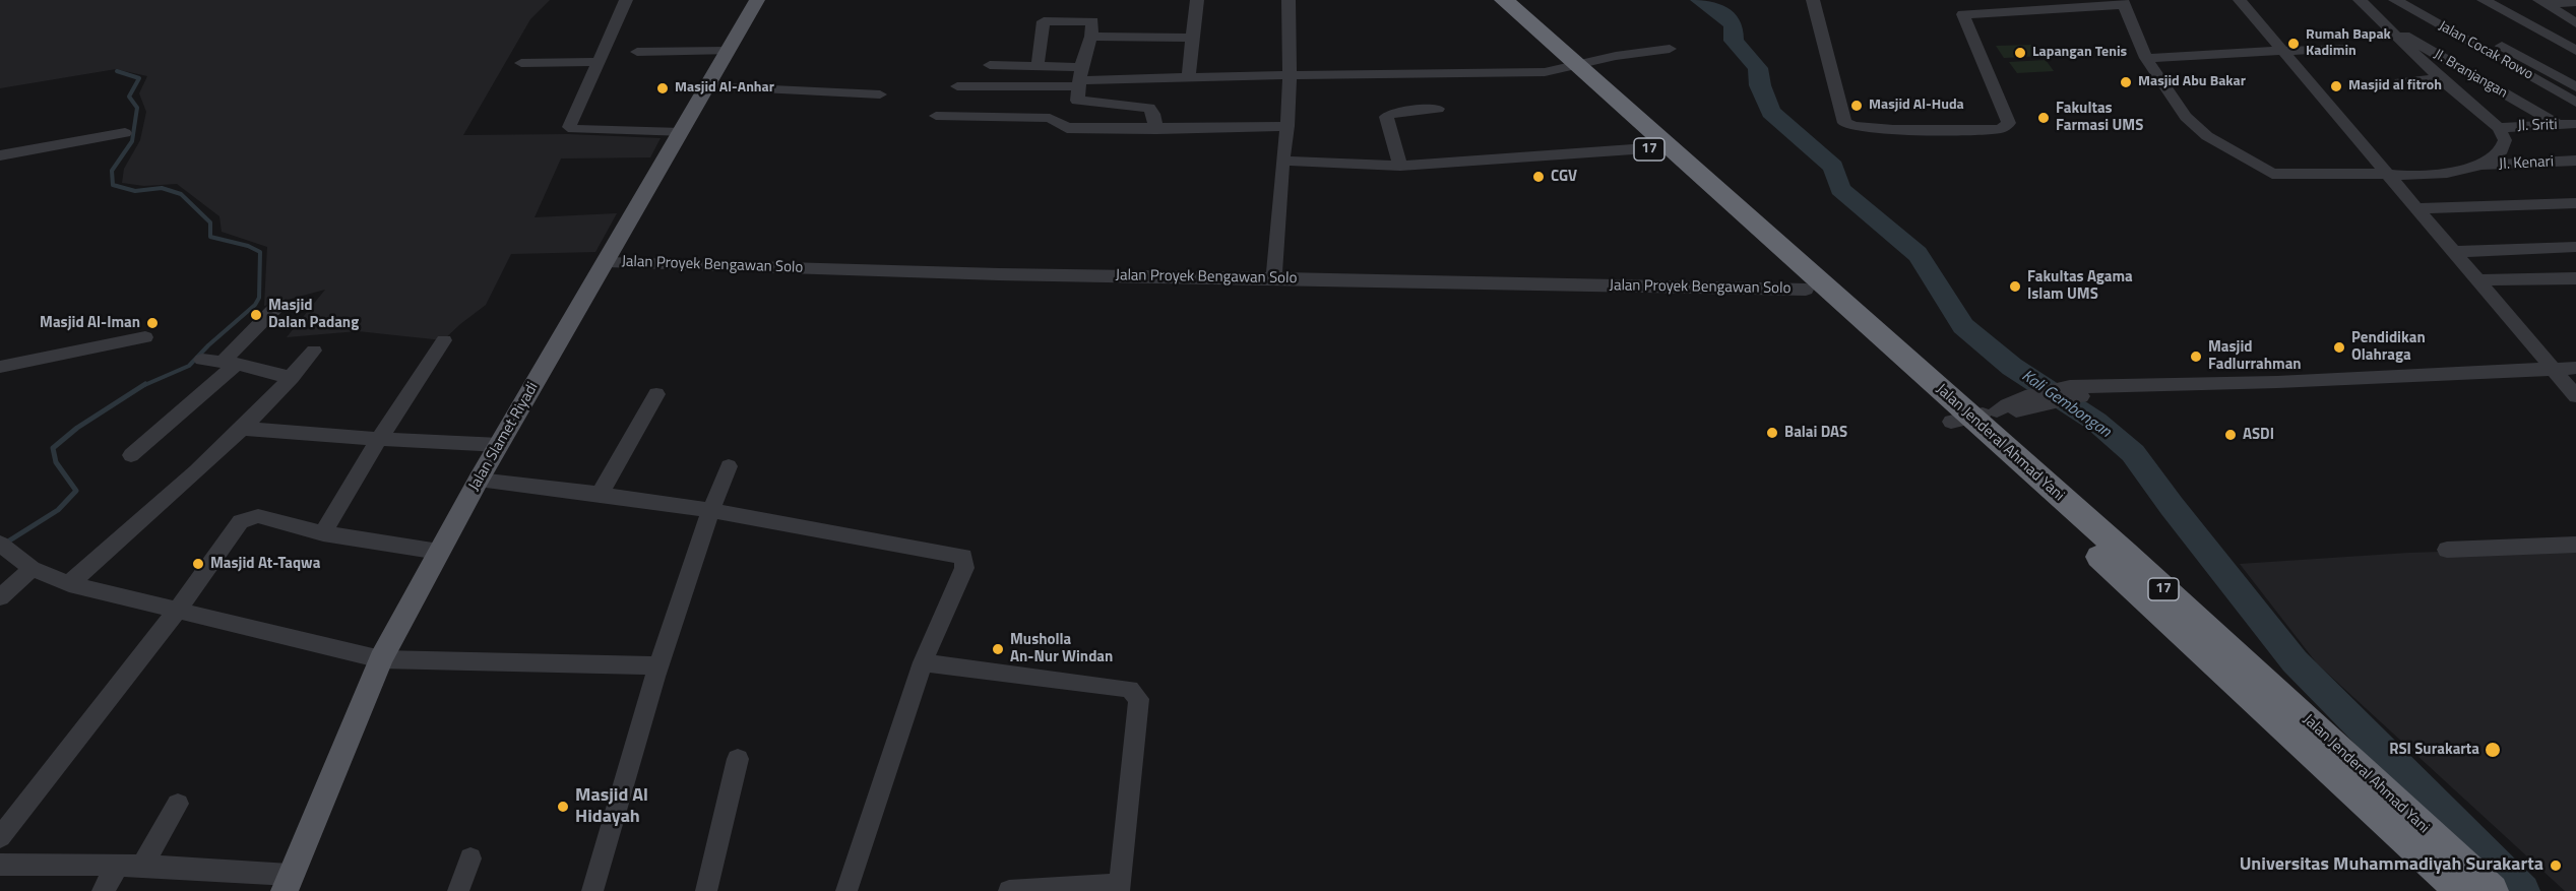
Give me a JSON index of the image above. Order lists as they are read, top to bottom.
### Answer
{
  "streets": {
    "highway": ["17", "Jalan Jenderal Ahmad Yani"],
    "main road": ["Jalan Slamet Riyadi"],
    "street": [
      "Jalan Cocak Rowo",
      "Jl. Branjangan",
      "Jl. Sriti",
      "Jl. Kenari",
      "Jalan Proyek Bengawan Solo"
    ]
  },
  "crossings": [
    ["Jl. Branjangan", "Jl. Sriti"],
    ["Jalan Proyek Bengawan Solo", "Jalan Slamet Riyadi"],
    ["Jalan Proyek Bengawan Solo", "Jalan Jenderal Ahmad Yani"]
  ],
  "water": ["Kali Gembongan"],
  "places": [
    "Rumah Bapak Kadimin",
    "Lapangan Tenis",
    "Masjid Abu Bakar",
    "Masjid al fitroh",
    "Masjid Al-Anhar",
    "Masjid Al-Huda",
    "Fakultas Farmasi UMS",
    "CGV",
    "Fakultas Agama Islam UMS",
    "Masjid Dalan Padang",
    "Masjid Al-Iman",
    "Pendidikan Olahraga",
    "Masjid Fadlurrahman",
    "Balai DAS",
    "ASDI",
    "Masjid At-Taqwa",
    "Musholla An-Nur Windan",
    "RSI Surakarta",
    "Masjid Al Hidayah",
    "Universitas Muhammadiyah Surakarta"
  ]
}
